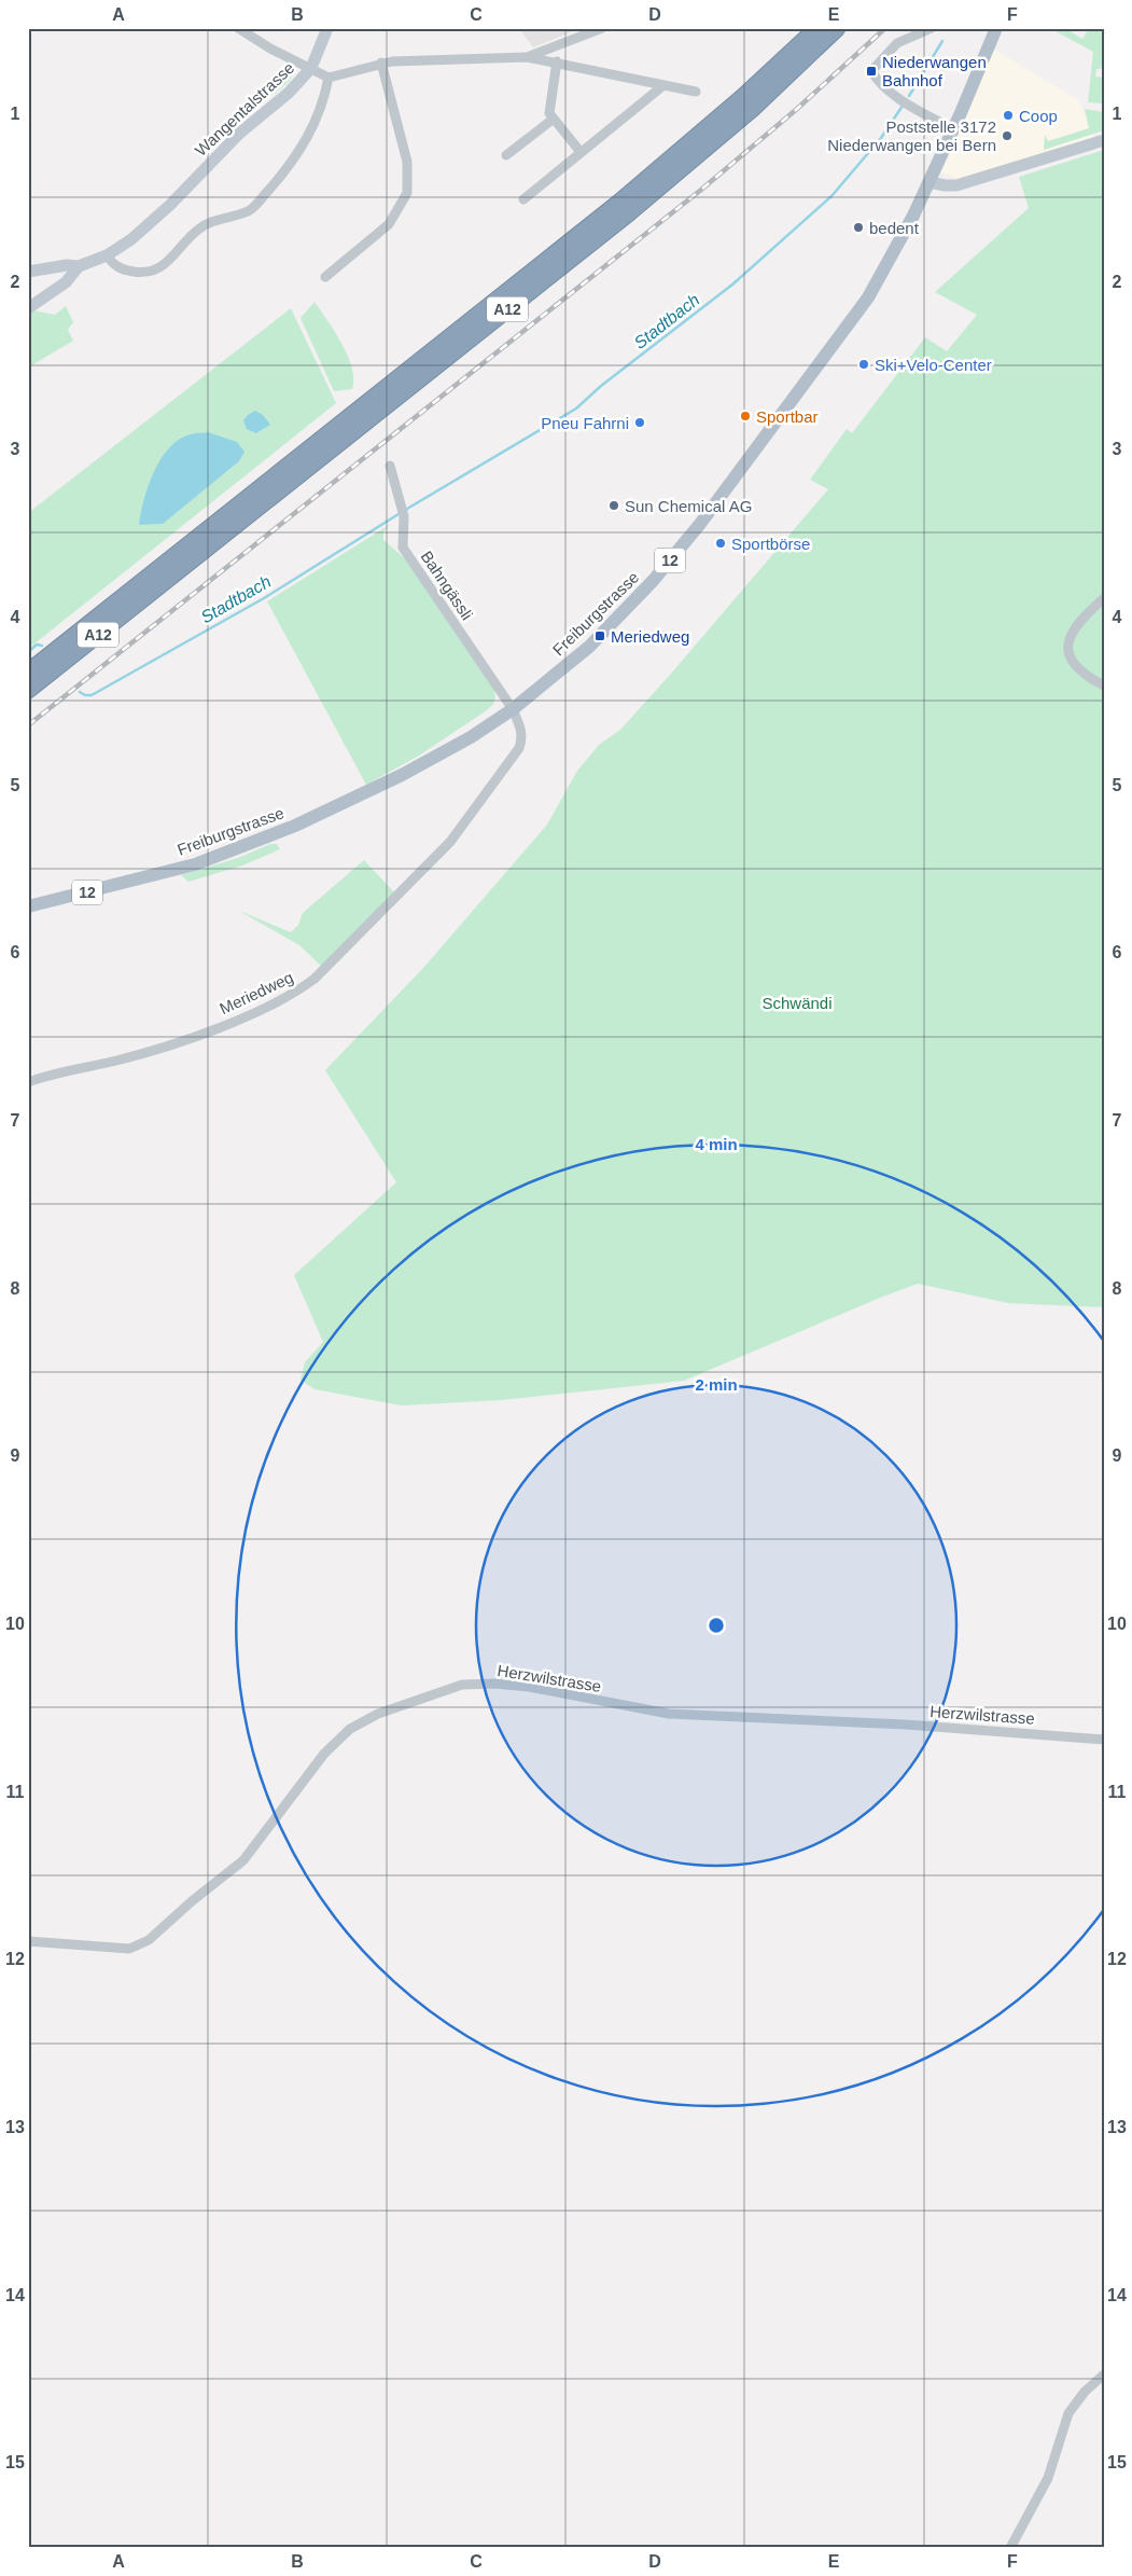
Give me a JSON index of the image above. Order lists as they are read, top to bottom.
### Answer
{
  "streets": {
    "highway": ["A12"],
    "main road": ["12", "Freiburgstrasse"],
    "street": [
      "Wangentalstrasse",
      "Bahngässli",
      "Meriedweg",
      "Herzwilstrasse"
    ]
  },
  "crossings": [
    ["Bahngässli", "Freiburgstrasse"],
    ["Bahngässli", "Meriedweg"],
    ["Freiburgstrasse", "Meriedweg"]
  ],
  "water": ["Stadtbach"],
  "parks": ["Schwändi"],
  "places": {
    "transit": ["Niederwangen Bahnhof", "Meriedweg"],
    "other": [
      "Coop",
      "Poststelle 3172 Niederwangen bei Bern",
      "bedent",
      "Ski+Velo-Center",
      "Sportbar",
      "Pneu Fahrni",
      "Sun Chemical AG",
      "Sportbörse"
    ]
  },
  "grid": {
    "columns": [
      "A",
      "B",
      "C",
      "D",
      "E",
      "F"
    ],
    "rows": [
      "1",
      "2",
      "3",
      "4",
      "5",
      "6",
      "7",
      "8",
      "9",
      "10",
      "11",
      "12",
      "13",
      "14",
      "15"
    ]
  },
  "rings": ["4 min", "2 min"]
}
